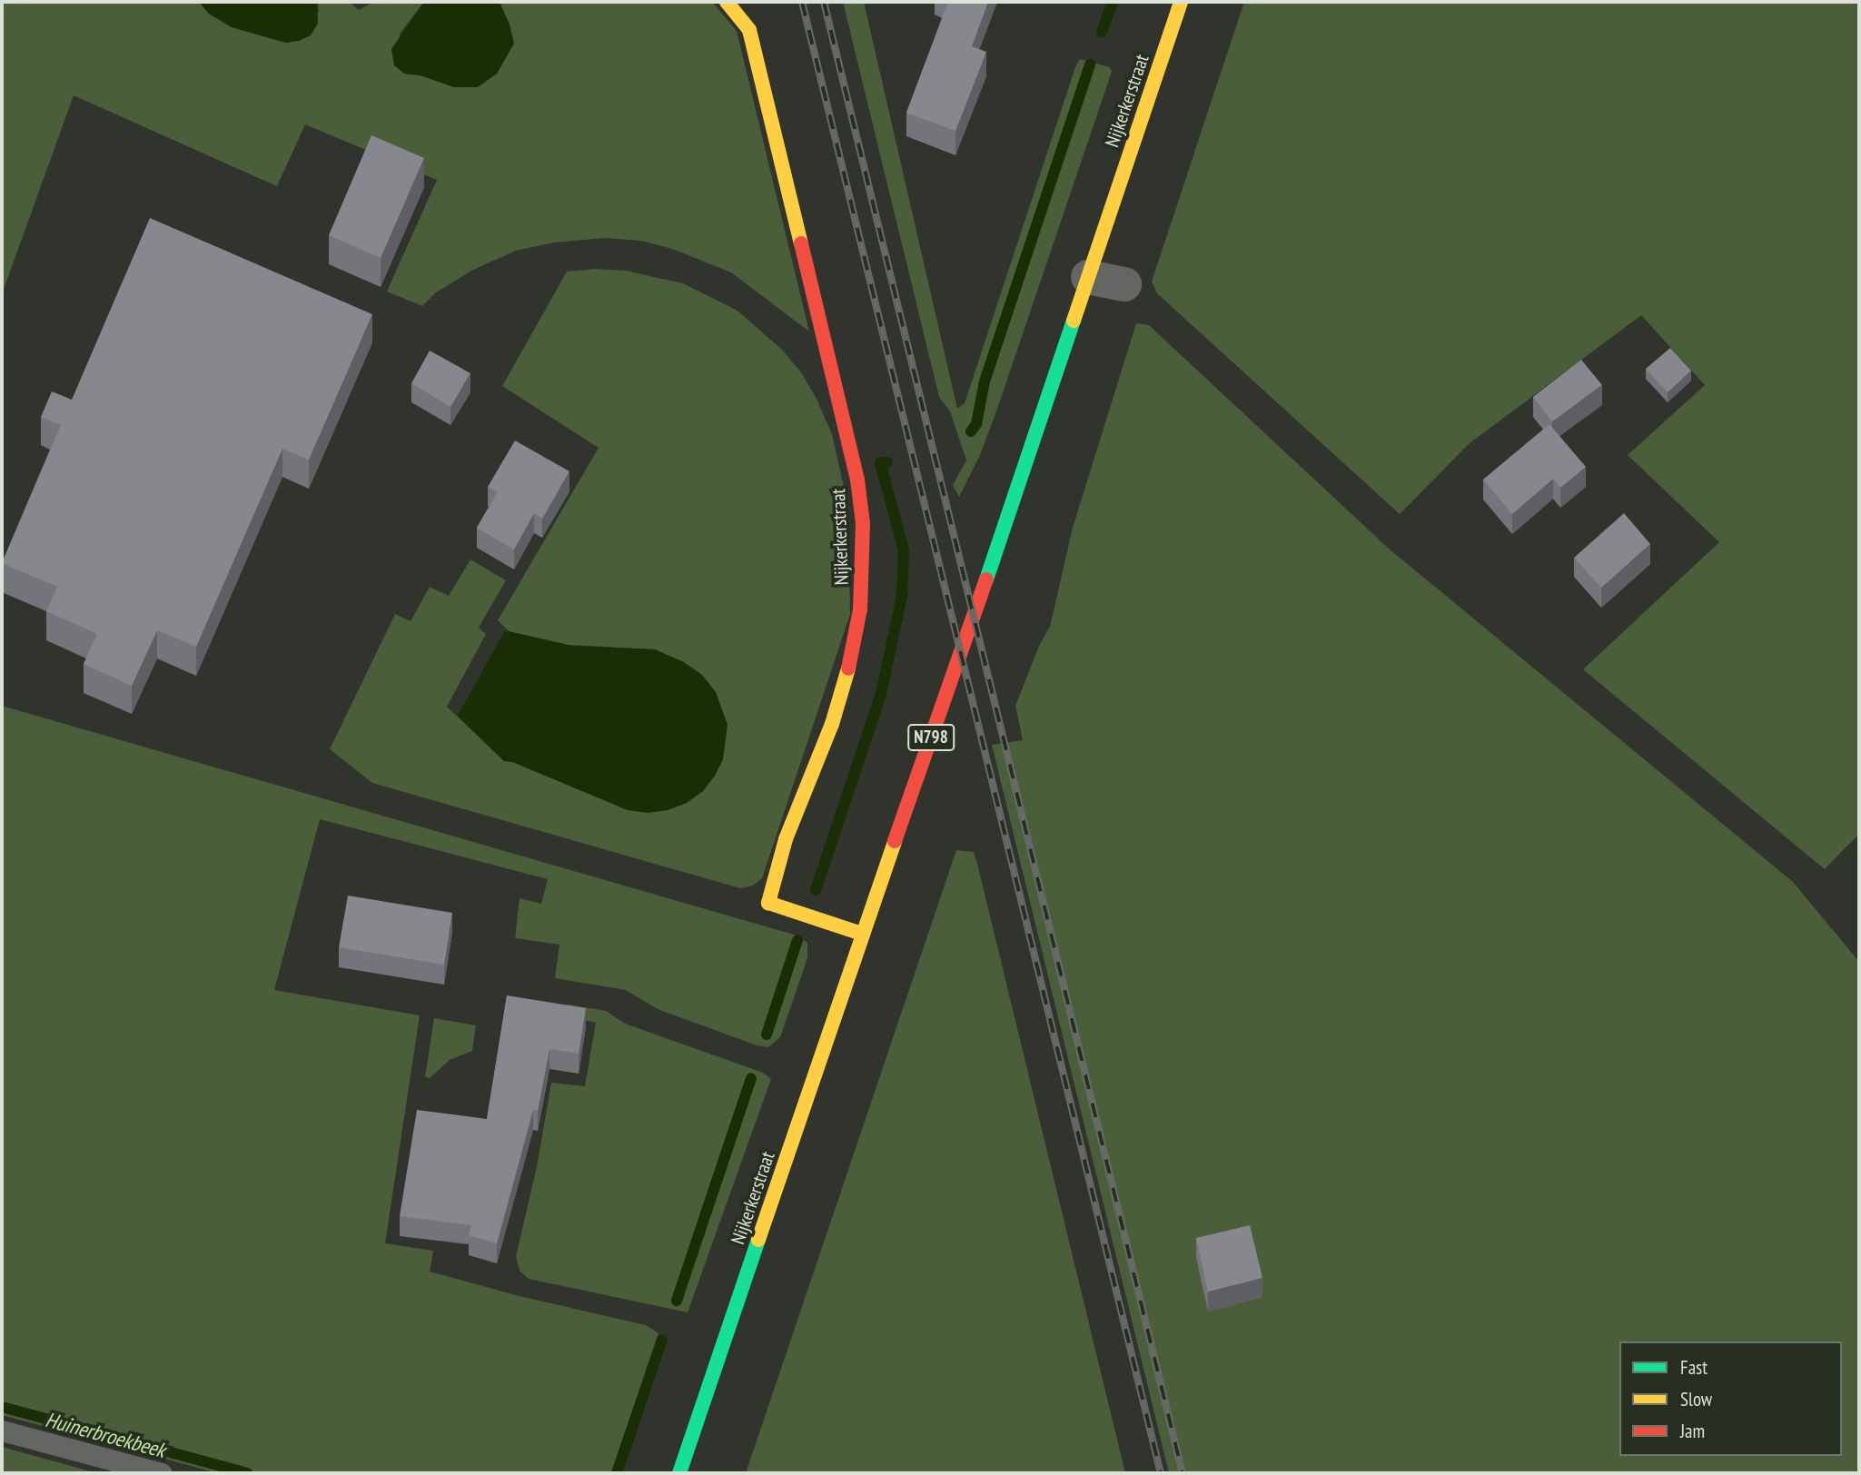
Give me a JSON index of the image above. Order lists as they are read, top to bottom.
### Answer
{
  "streets": {
    "main road": ["Nijkerkerstraat", "N798"]
  },
  "water": ["Huinerbroekbeek"],
  "legend": ["Fast", "Slow", "Jam"]
}
